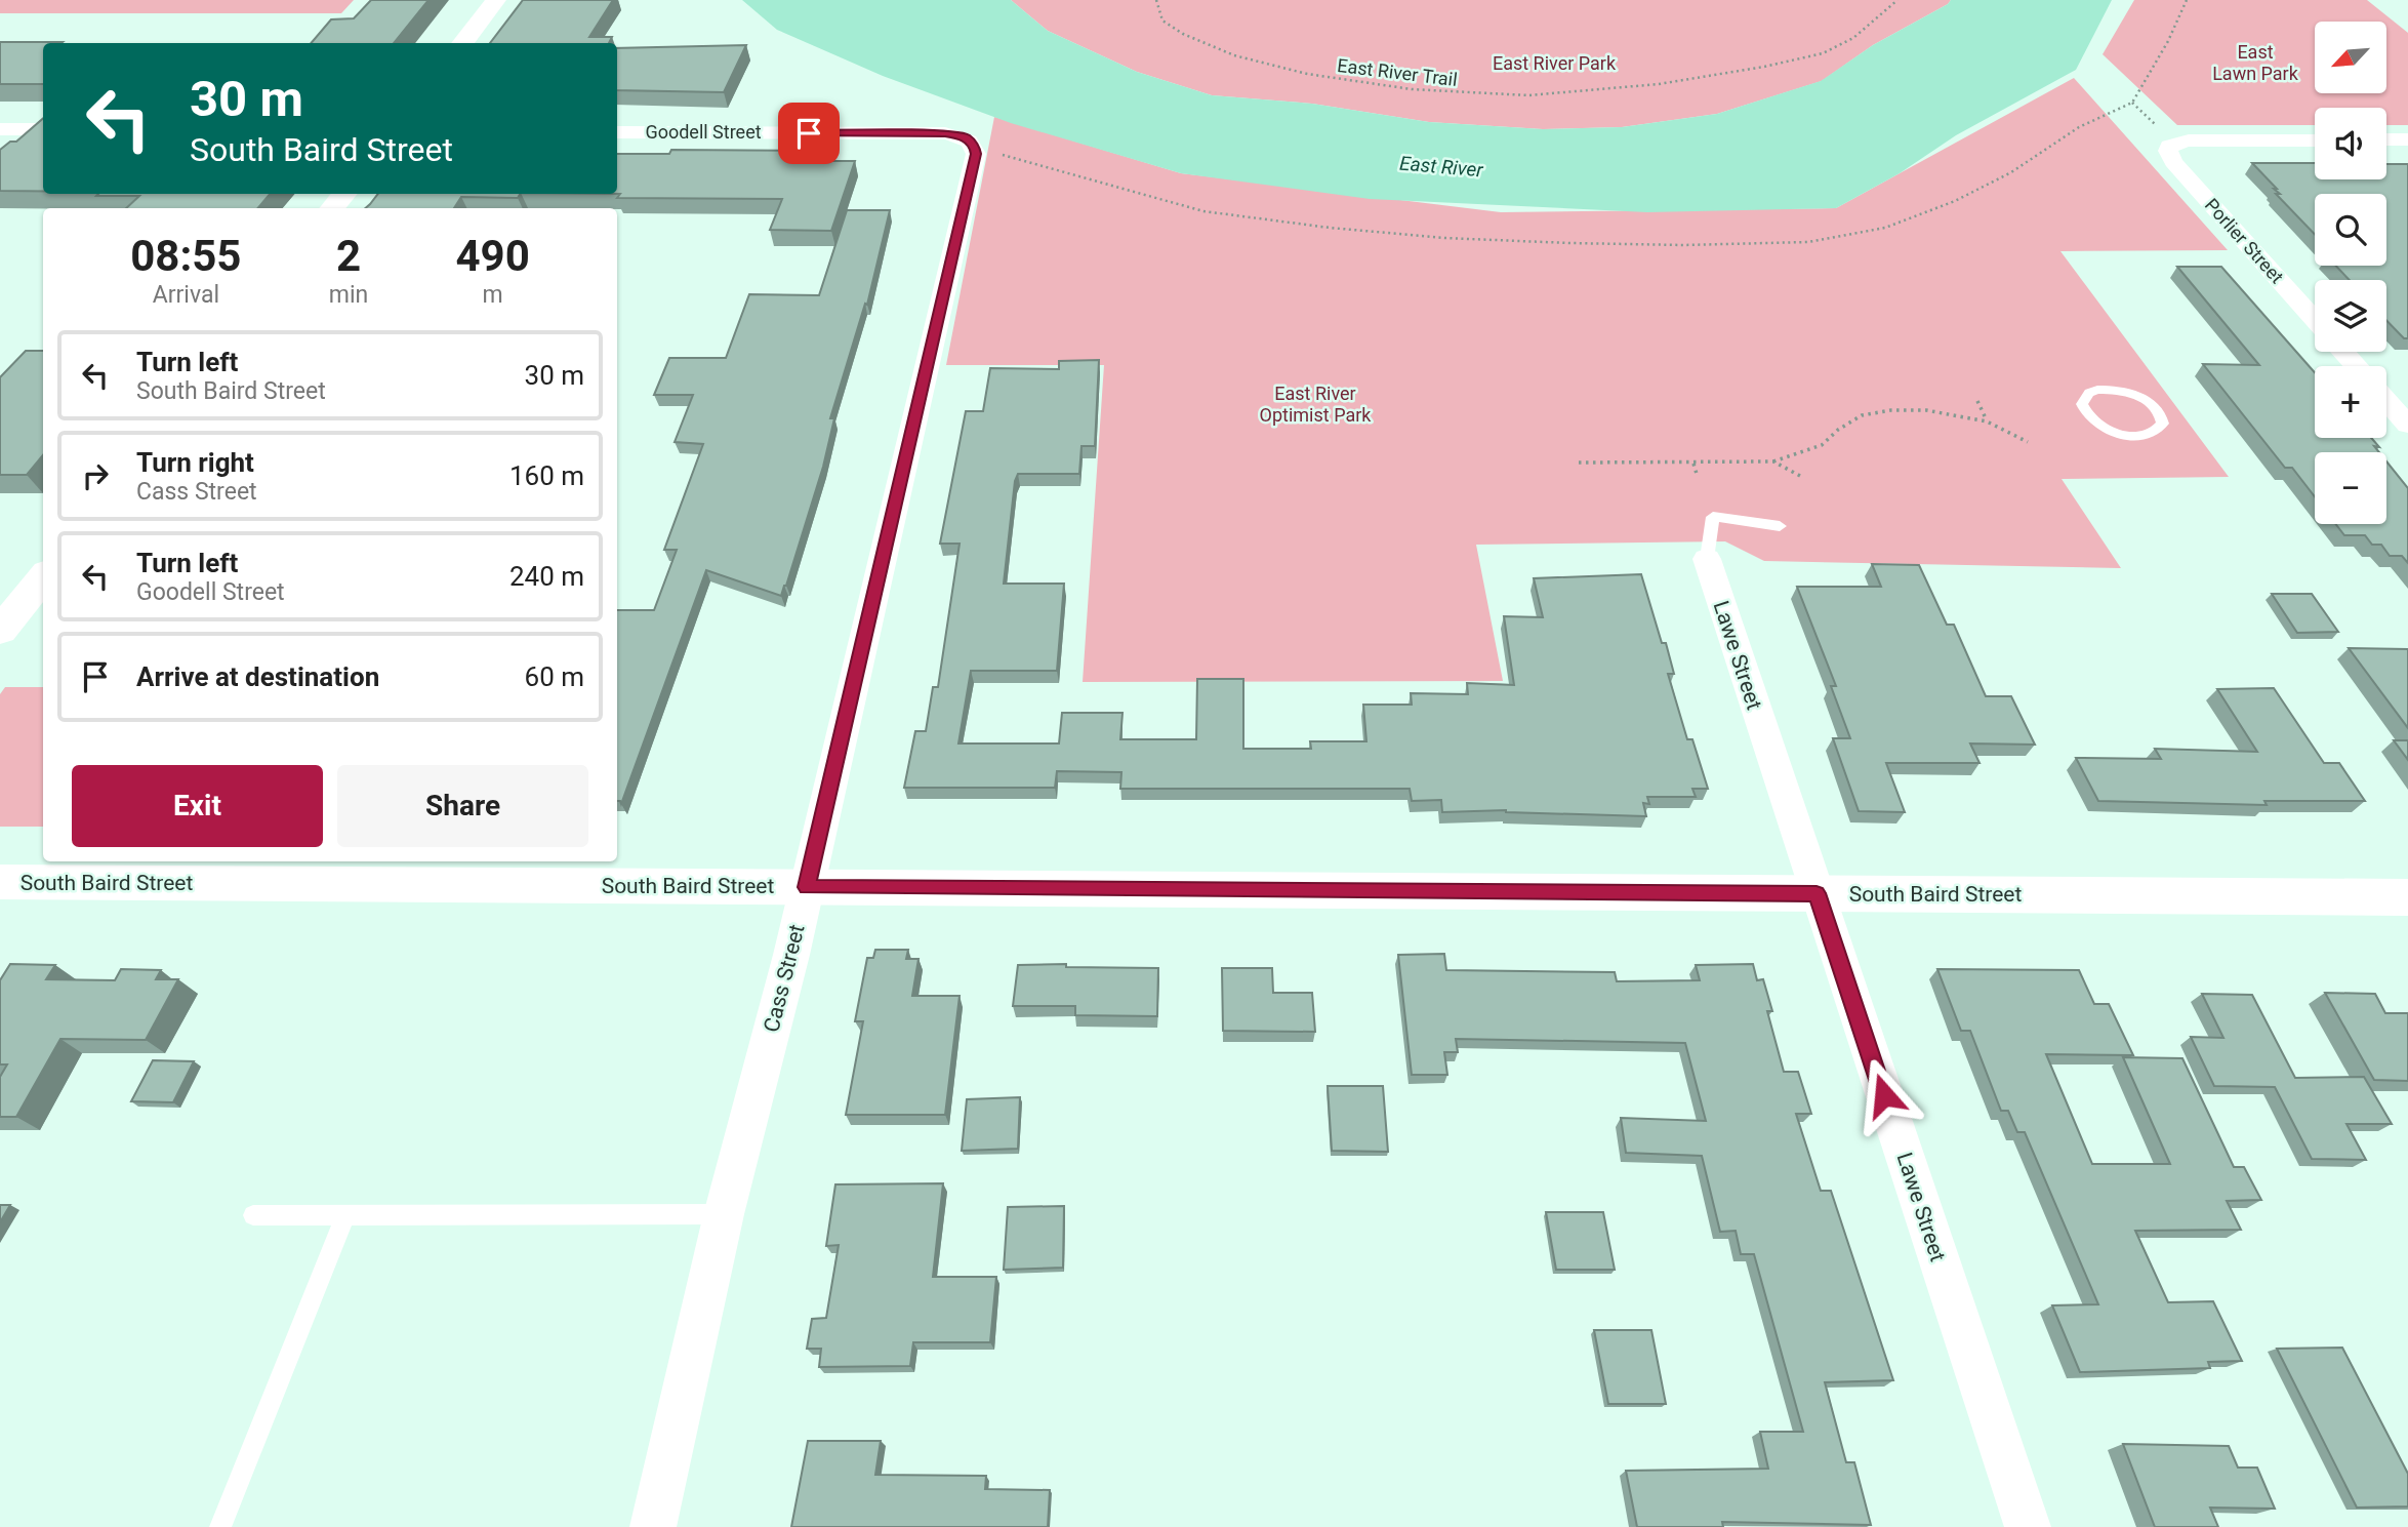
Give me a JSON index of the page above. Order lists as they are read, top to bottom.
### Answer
{
  "streets": {
    "street": [
      "Goodell Street",
      "Porlier Street",
      "Lawe Street",
      "South Baird Street",
      "Cass Street"
    ],
    "path": ["East River Trail"]
  },
  "crossings": [
    ["Goodell Street", "Cass Street"],
    ["Lawe Street", "South Baird Street"],
    ["South Baird Street", "Cass Street"]
  ],
  "water": ["East River"],
  "parks": ["East Lawn Park", "East River Park", "East River Optimist Park"],
  "north": "bottom left",
  "page": {
    "map_buttons": ["+", "−"],
    "turn": ["30 m", "South Baird Street"],
    "eta": [
      "08:55",
      "Arrival",
      "2",
      "min",
      "490",
      "m"
    ],
    "list": [
      {
        "name": "Turn left",
        "note": "South Baird Street",
        "value": "30 m"
      },
      {
        "name": "Turn right",
        "note": "Cass Street",
        "value": "160 m"
      },
      {
        "name": "Turn left",
        "note": "Goodell Street",
        "value": "240 m"
      },
      {
        "name": "Arrive at destination",
        "value": "60 m"
      }
    ],
    "buttons": ["Exit", "Share"]
  }
}
